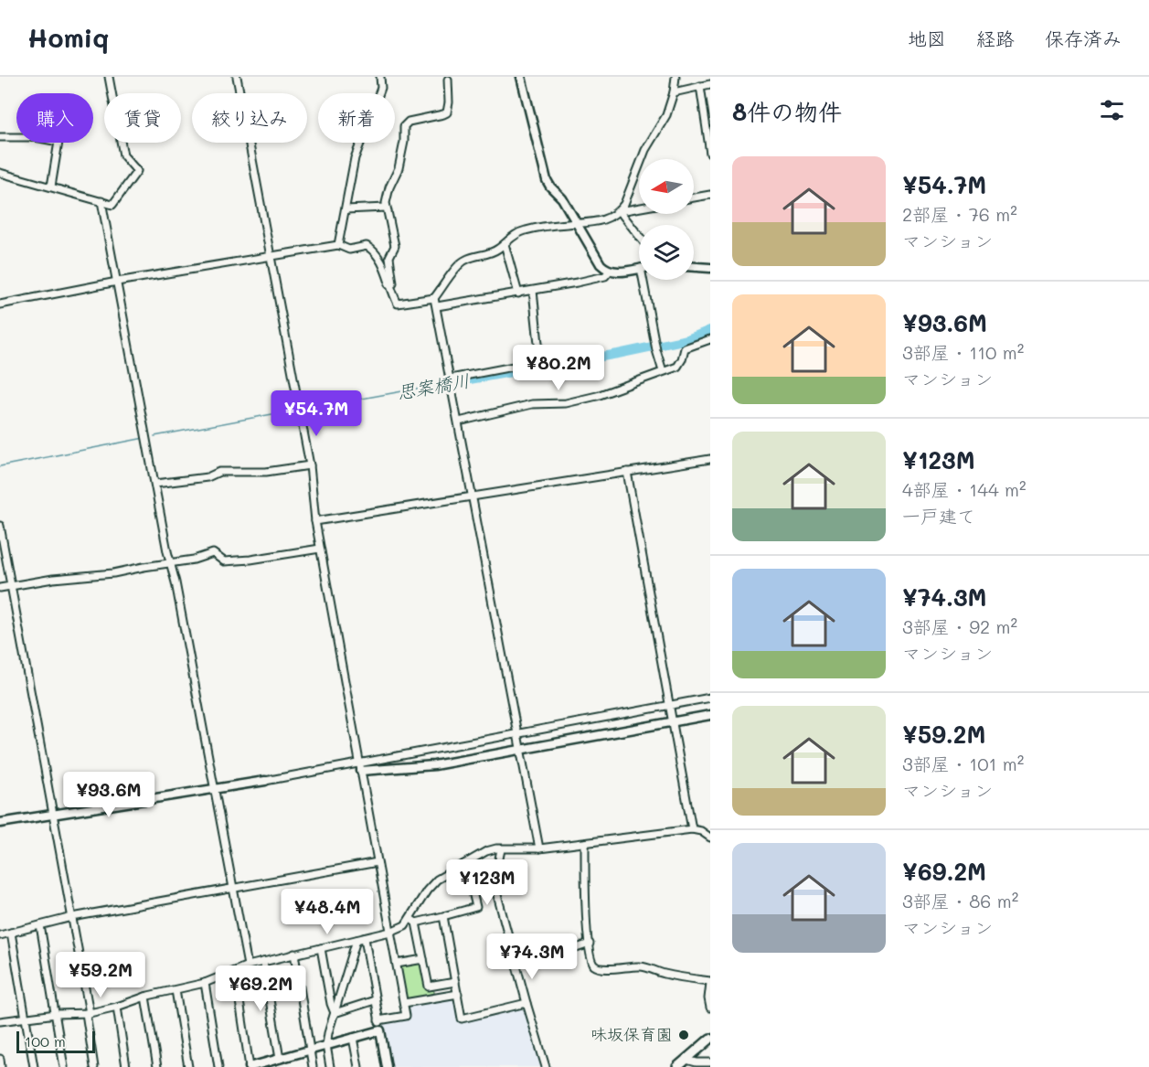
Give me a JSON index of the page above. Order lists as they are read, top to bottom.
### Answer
{
  "water": ["思案橋川"],
  "places": ["味坂保育園"],
  "scale_bar": "100 m",
  "north": "left",
  "page": {
    "header": "Homiq",
    "nav": ["地図", "経路", "保存済み"],
    "heading": "8件の物件",
    "chip": [
      "購入",
      "賃貸",
      "絞り込み",
      "新着"
    ],
    "list": [
      {
        "name": "¥54.7M",
        "note": "2部屋 · 76 m² · マンション"
      },
      {
        "name": "¥93.6M",
        "note": "3部屋 · 110 m² · マンション"
      },
      {
        "name": "¥123M",
        "note": "4部屋 · 144 m² · 一戸建て"
      },
      {
        "name": "¥74.3M",
        "note": "3部屋 · 92 m² · マンション"
      },
      {
        "name": "¥59.2M",
        "note": "3部屋 · 101 m² · マンション"
      },
      {
        "name": "¥69.2M",
        "note": "3部屋 · 86 m² · マンション"
      }
    ],
    "price": [
      "¥80.2M",
      "¥54.7M",
      "¥93.6M",
      "¥123M",
      "¥48.4M",
      "¥74.3M",
      "¥59.2M",
      "¥69.2M"
    ],
    "scale": "100 m"
  }
}
